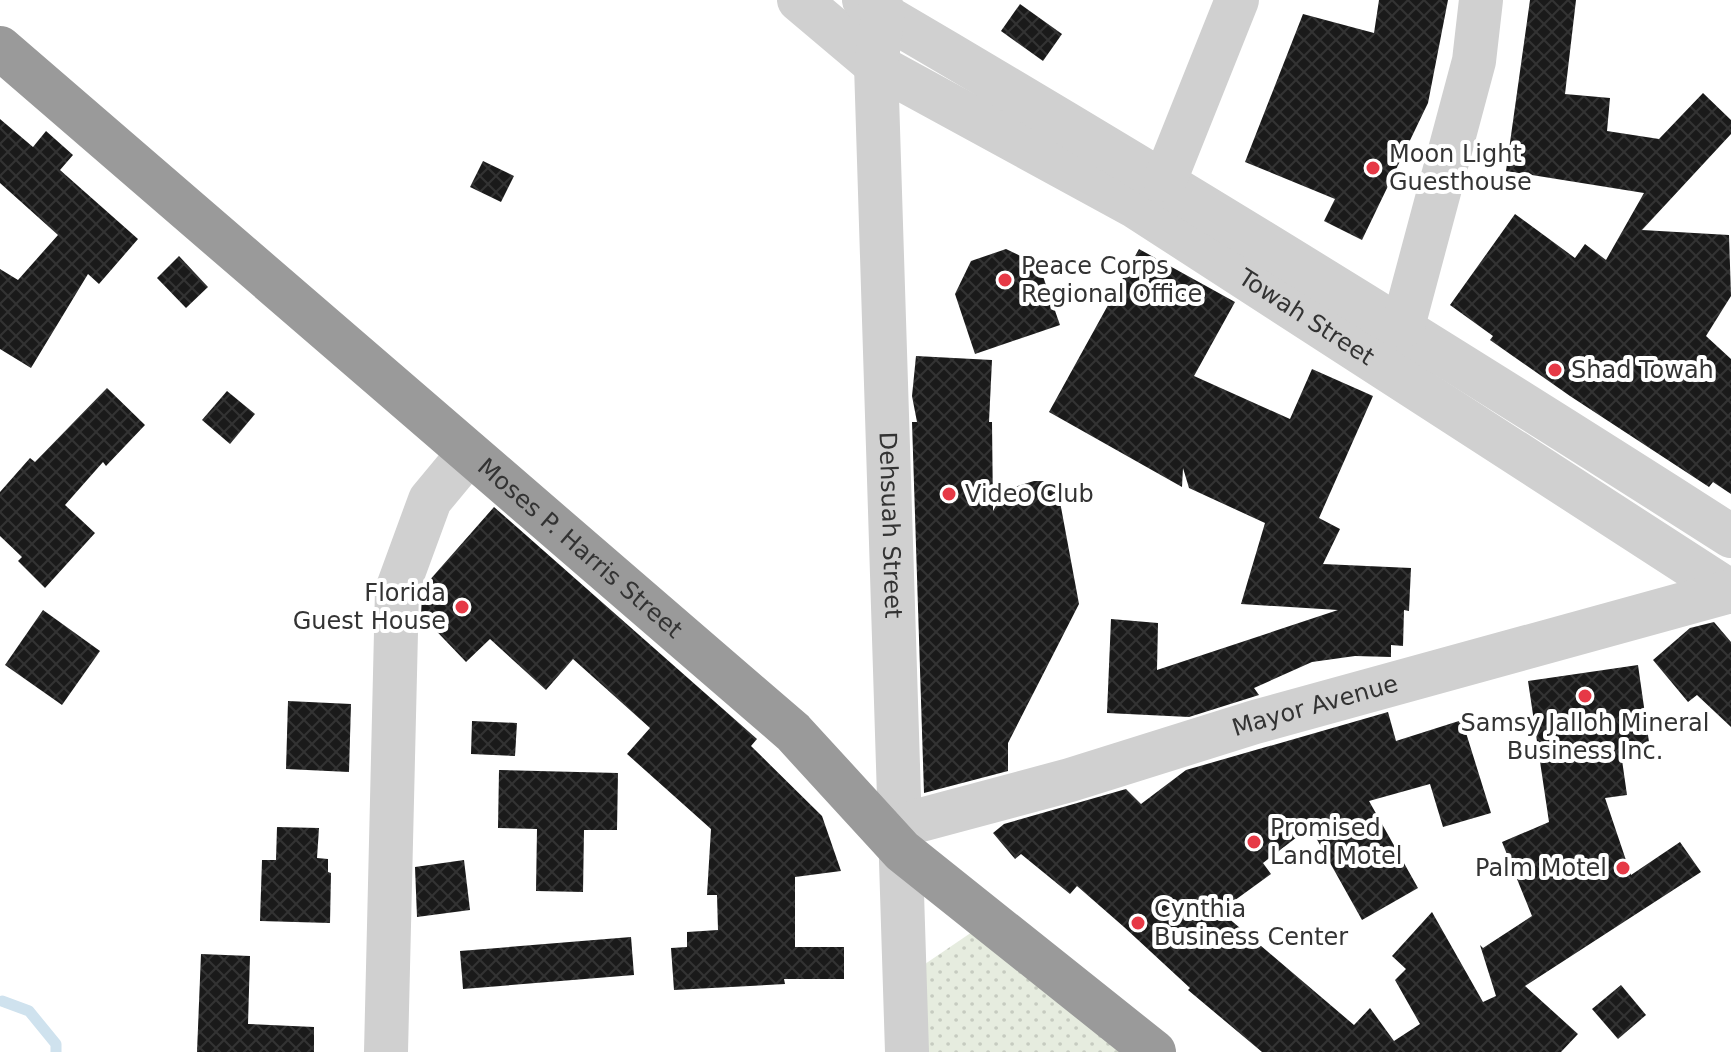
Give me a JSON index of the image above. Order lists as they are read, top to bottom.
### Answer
{
  "streets": {
    "highway": ["Moses P. Harris Street"],
    "street": ["Towah Street", "Dehsuah Street", "Mayor Avenue"]
  },
  "crossings": [
    ["Towah Street", "Dehsuah Street"],
    ["Towah Street", "Mayor Avenue"],
    ["Dehsuah Street", "Moses P. Harris Street"],
    ["Dehsuah Street", "Mayor Avenue"],
    ["Moses P. Harris Street", "Mayor Avenue"]
  ],
  "places": [
    "Moon Light Guesthouse",
    "Peace Corps Regional Office",
    "Shad Towah",
    "Video Club",
    "Florida Guest House",
    "Samsy Jalloh Mineral Business Inc.",
    "Promised Land Motel",
    "Palm Motel",
    "Cynthia Business Center"
  ]
}
